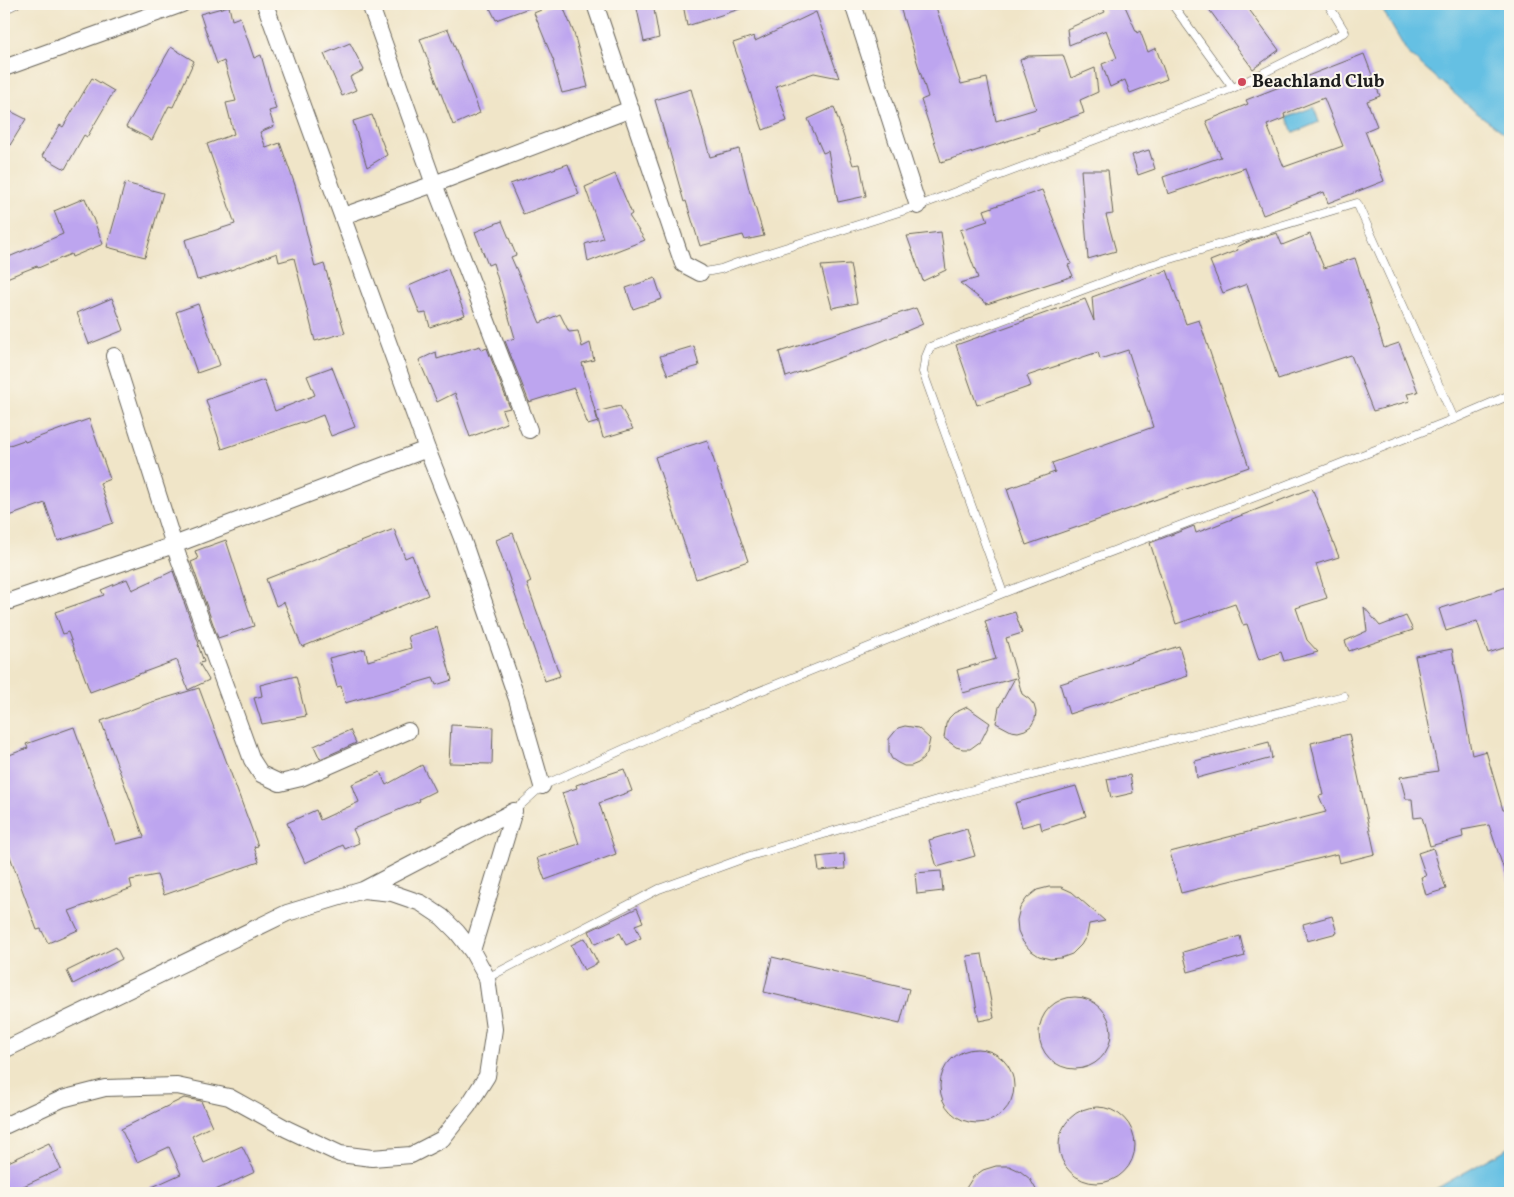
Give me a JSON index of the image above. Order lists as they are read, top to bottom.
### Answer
{
  "places": ["Beachland Club"]
}
